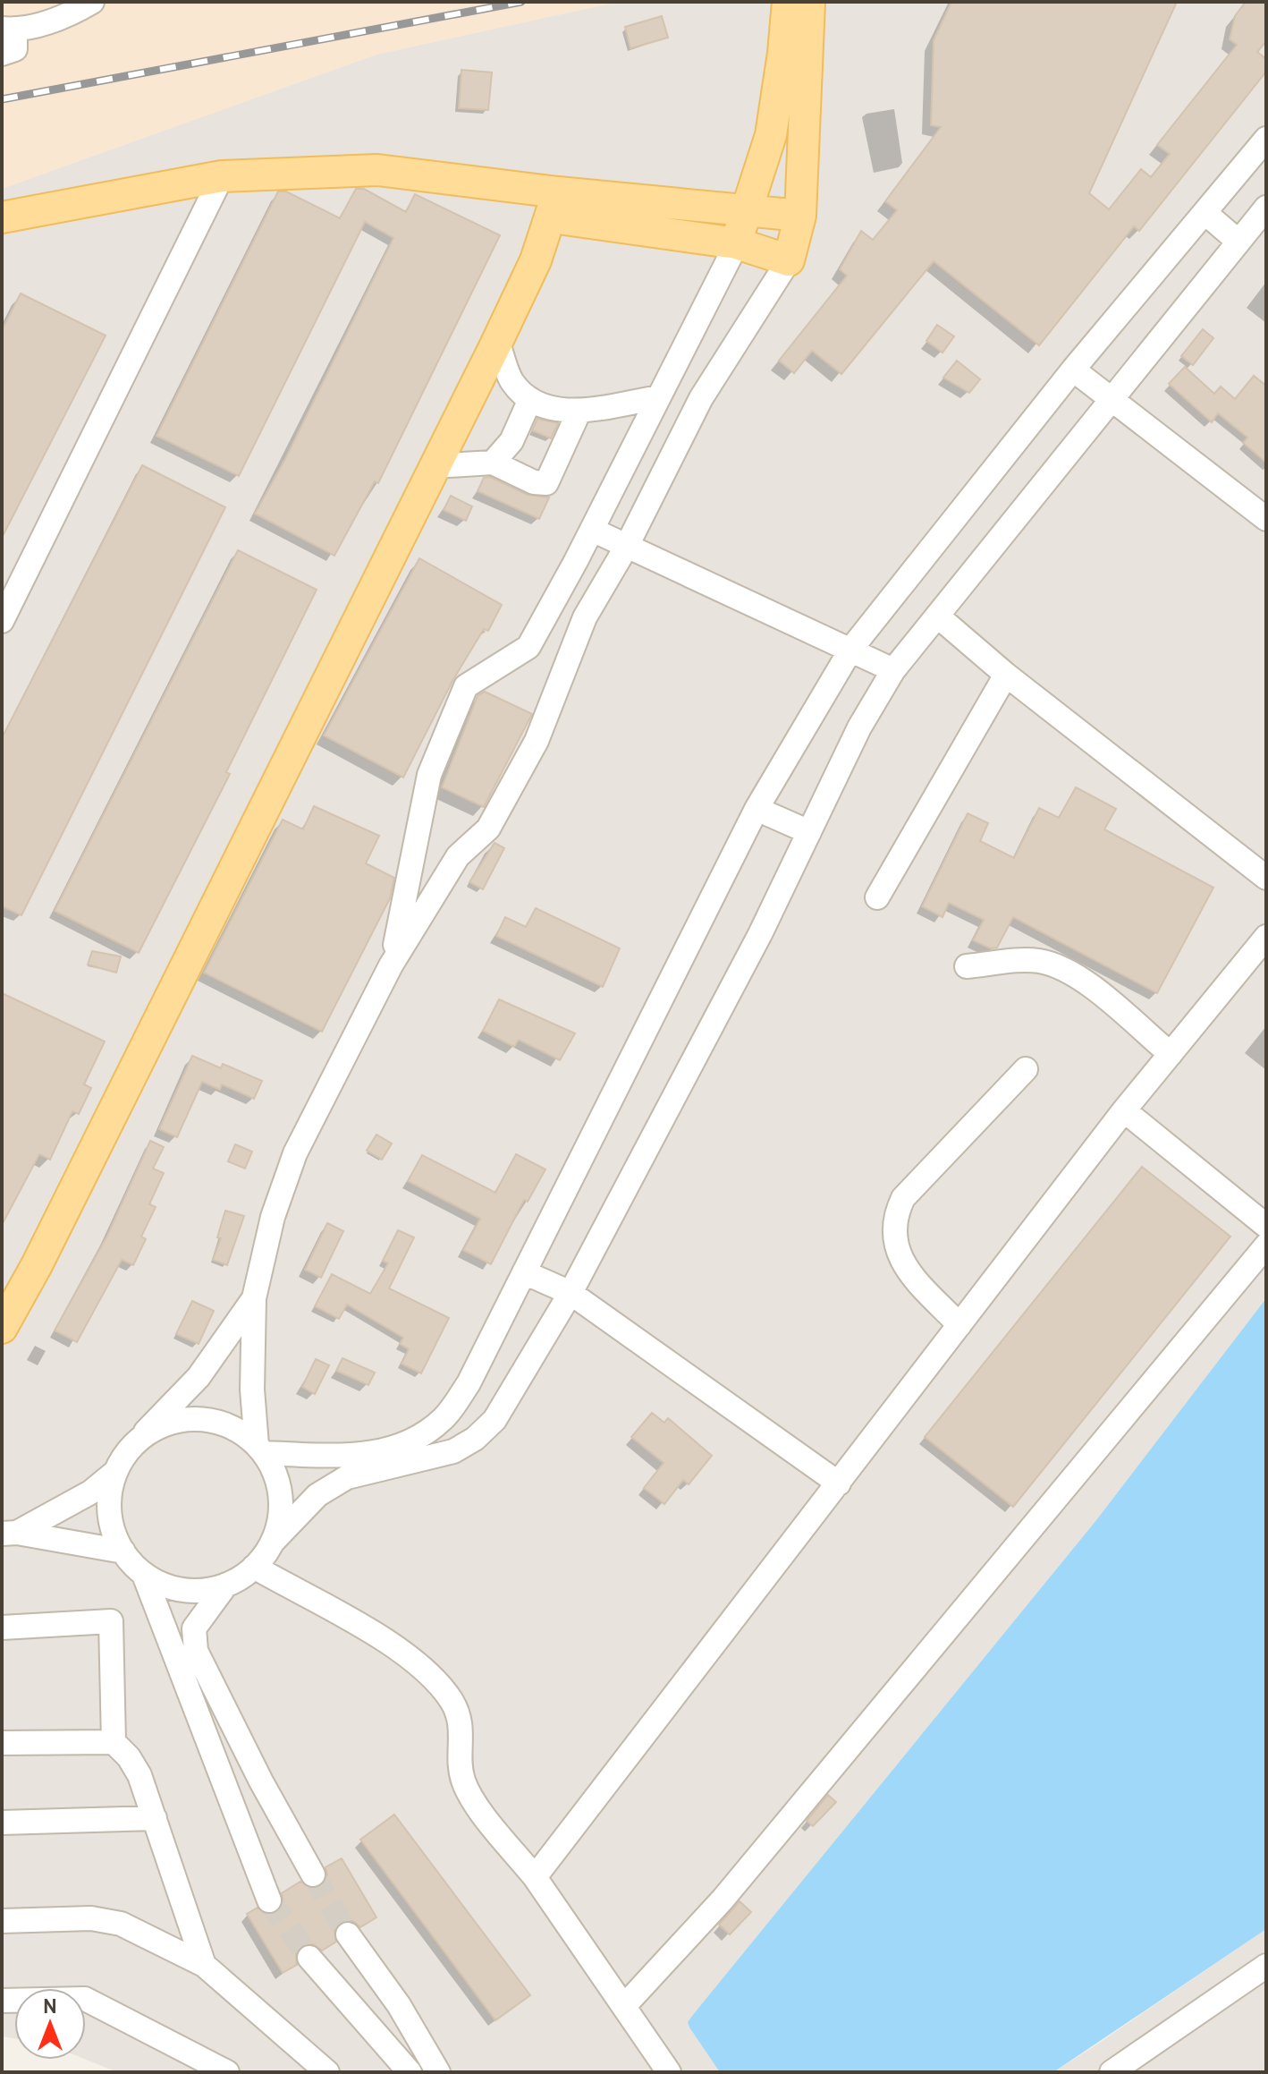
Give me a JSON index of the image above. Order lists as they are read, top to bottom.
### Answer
{
  "north": "top"
}
